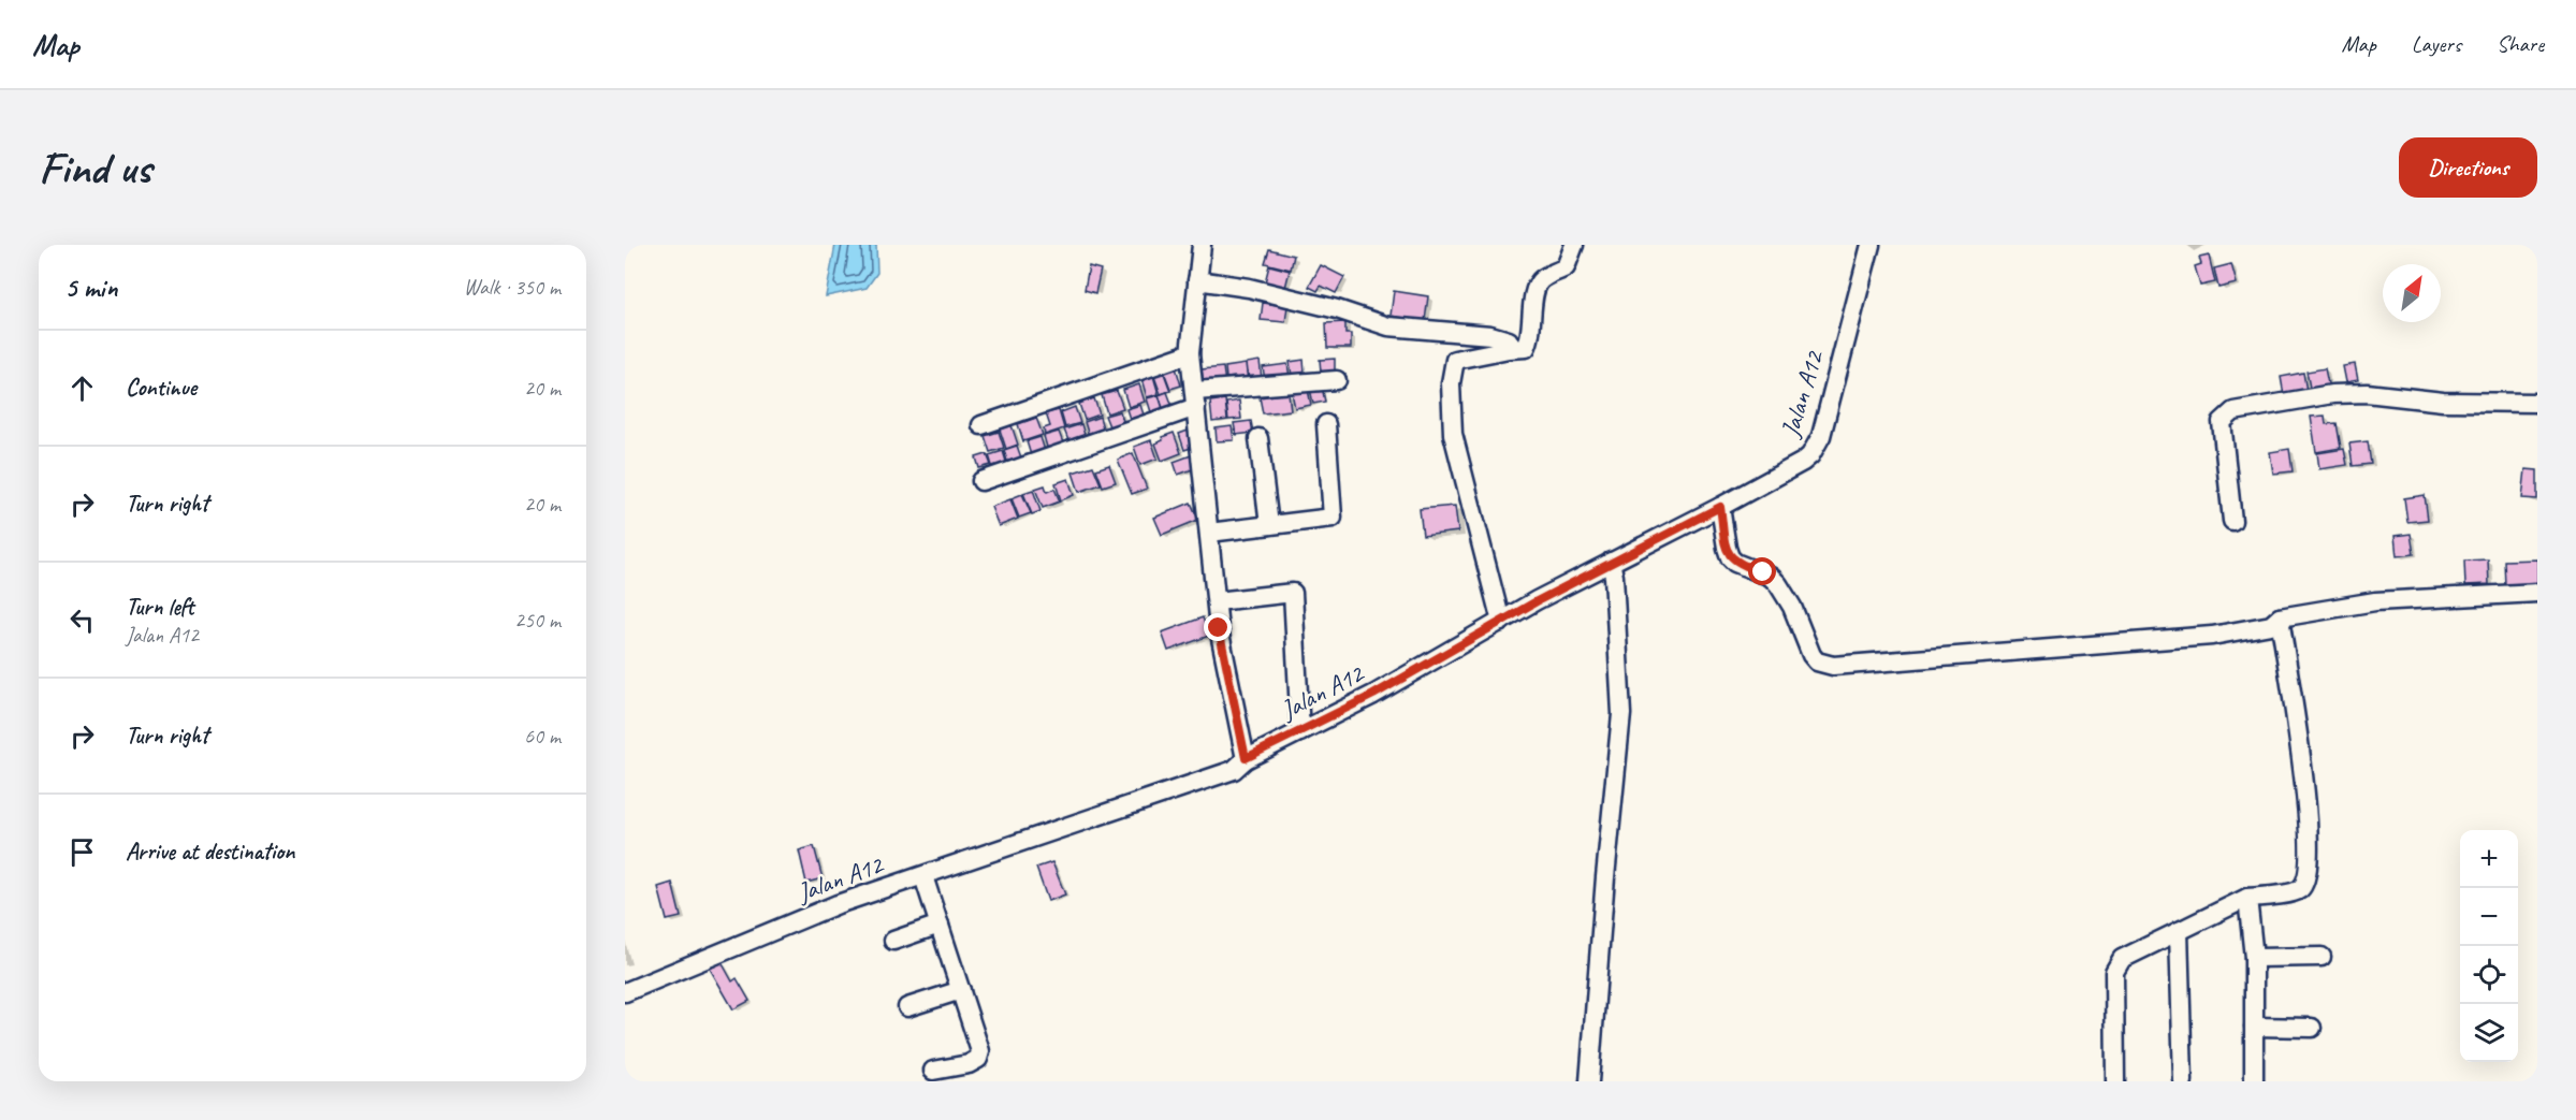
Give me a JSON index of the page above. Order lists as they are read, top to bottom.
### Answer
{
  "streets": {
    "street": ["Jalan A12"]
  },
  "north": "top right",
  "page": {
    "header": "Map",
    "nav": ["Map", "Layers", "Share"],
    "buttons": "Directions",
    "title": "Find us",
    "heading": ["5 min", "Walk · 350 m"],
    "list": [
      ["Continue", "20 m"],
      ["Turn right", "20 m"],
      ["Turn left", "Jalan A12", "250 m"],
      ["Turn right", "60 m"],
      "Arrive at destination"
    ],
    "map_buttons": ["+", "−"]
  }
}
